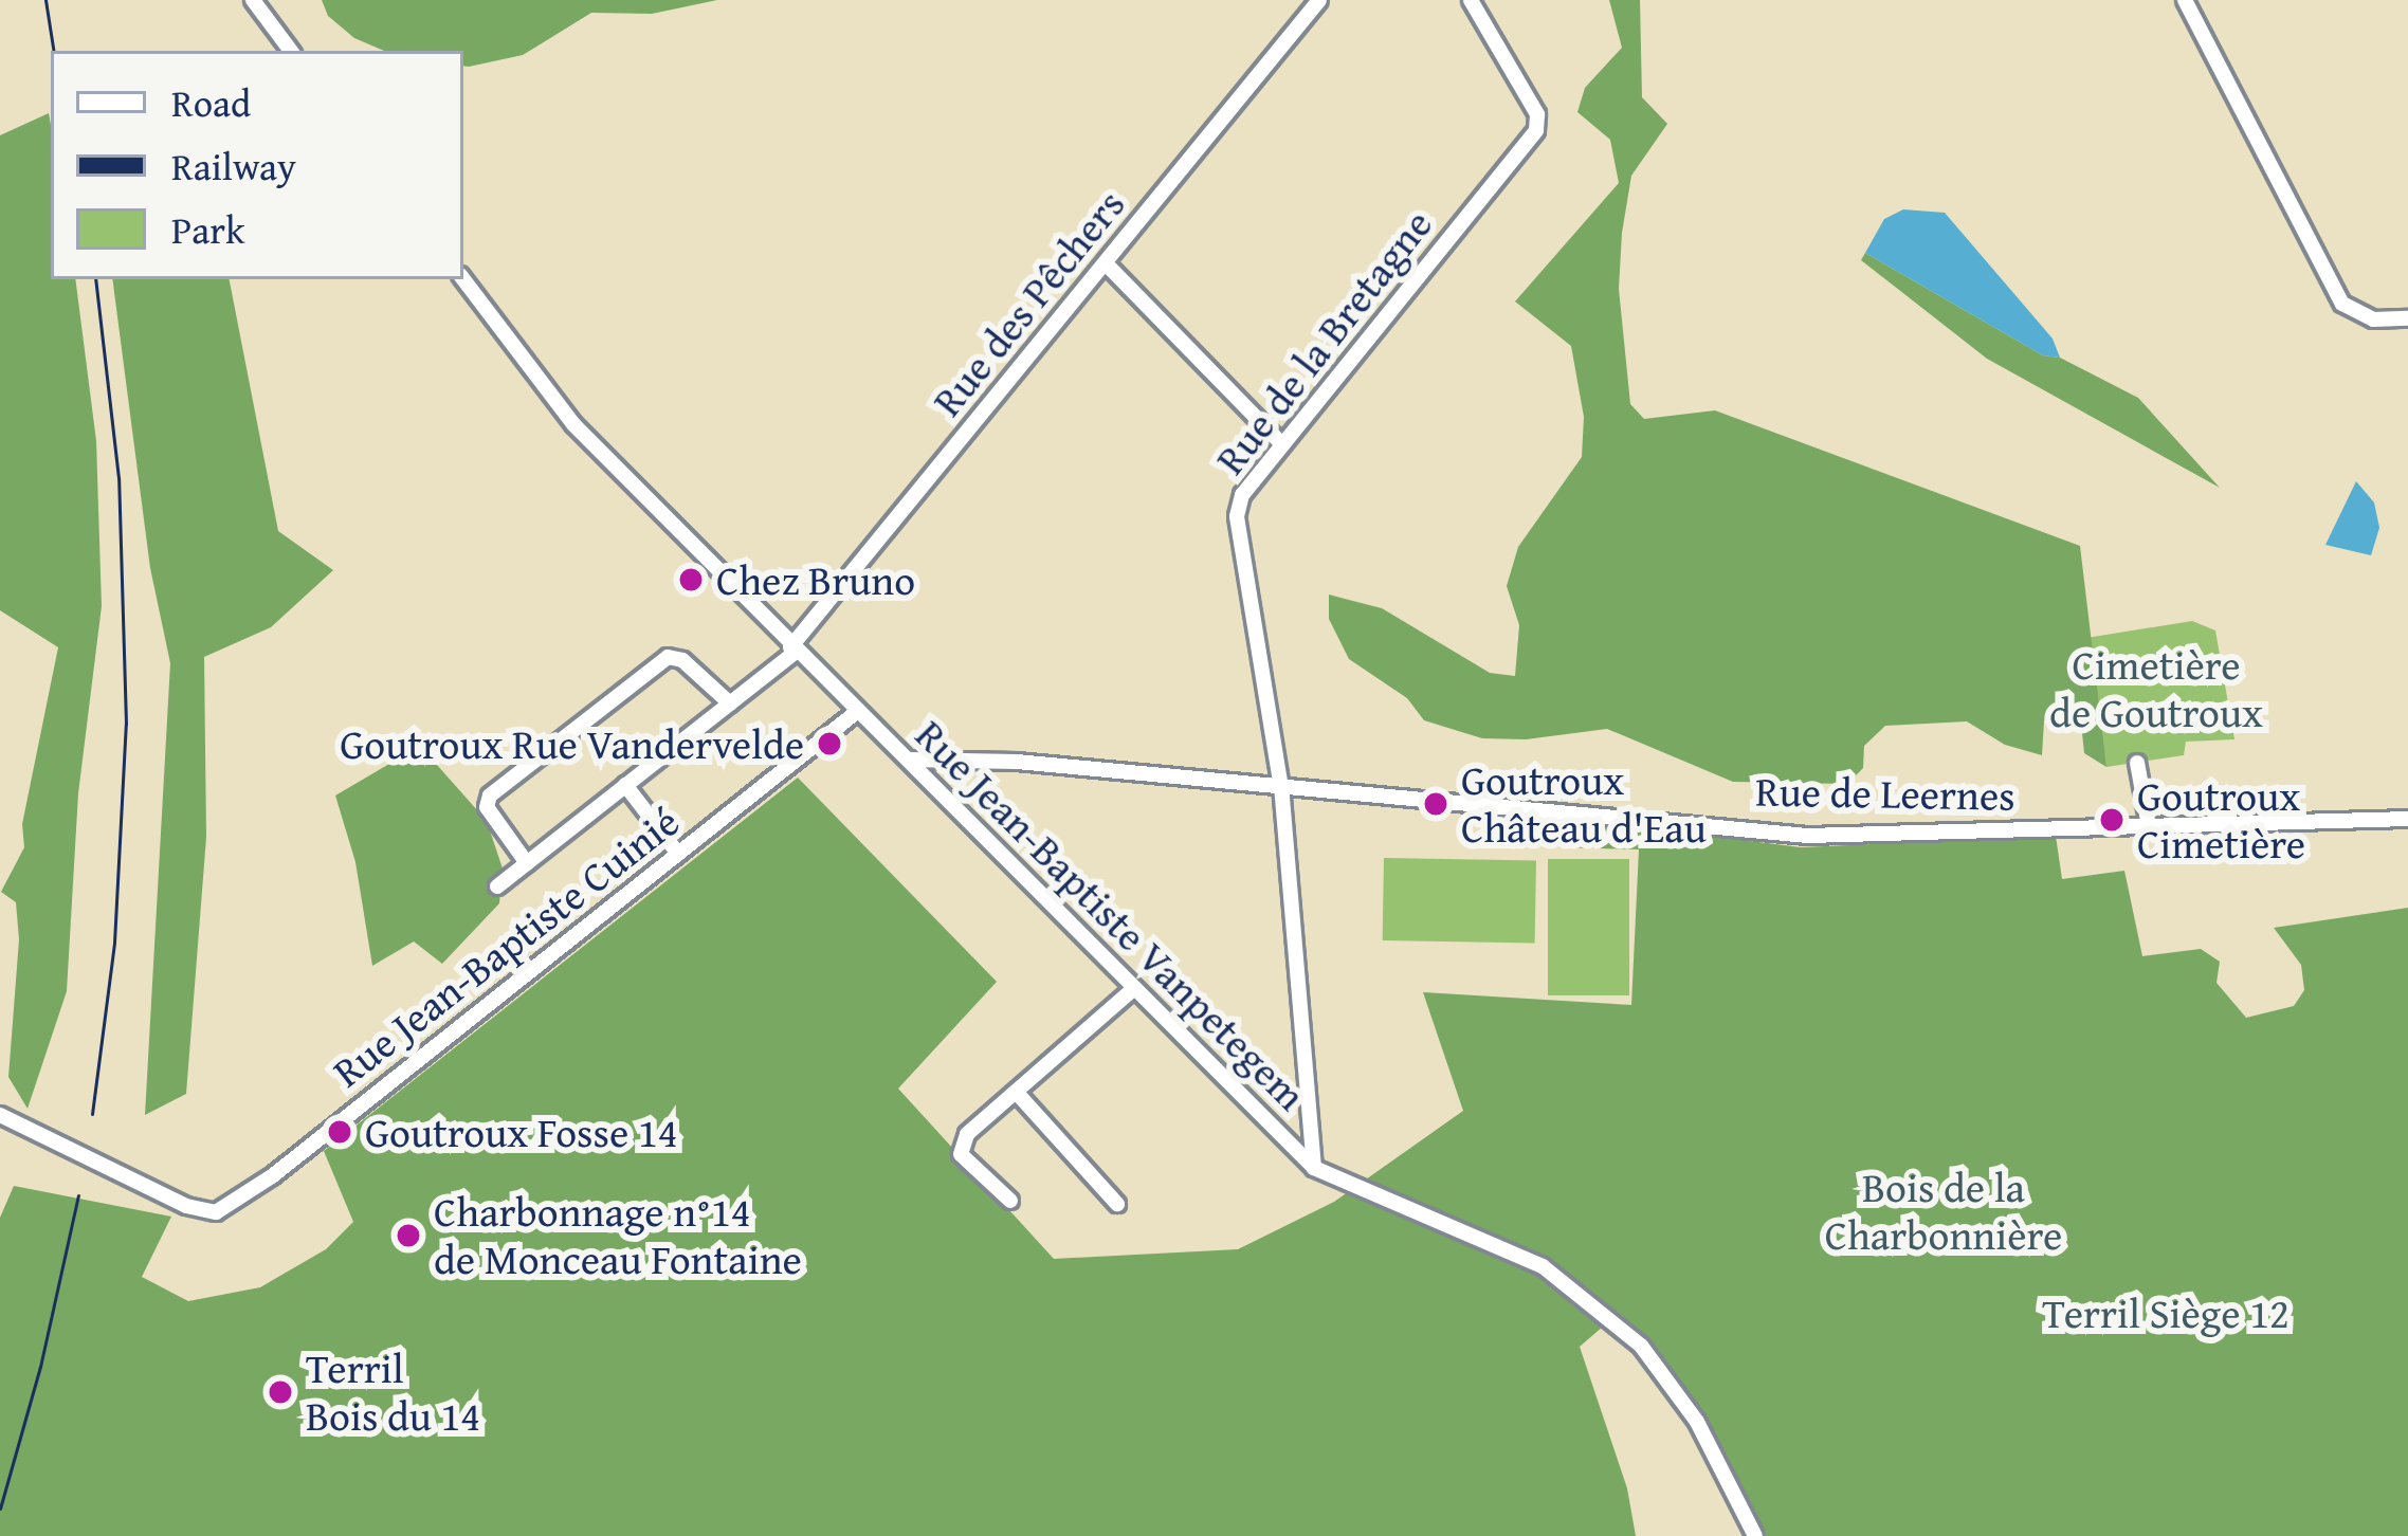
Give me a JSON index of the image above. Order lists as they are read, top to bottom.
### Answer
{
  "streets": {
    "street": [
      "Rue des Pêchers",
      "Rue de la Bretagne",
      "Rue de Leernes",
      "Rue Jean-Baptiste Vanpetegem",
      "Rue Jean-Baptiste Cuinié"
    ]
  },
  "crossings": [
    ["Rue des Pêchers", "Rue Jean-Baptiste Vanpetegem"],
    ["Rue de la Bretagne", "Rue de Leernes"],
    ["Rue de la Bretagne", "Rue Jean-Baptiste Vanpetegem"],
    ["Rue de Leernes", "Rue Jean-Baptiste Vanpetegem"],
    ["Rue Jean-Baptiste Vanpetegem", "Rue Jean-Baptiste Cuinié"]
  ],
  "parks": ["Cimetière de Goutroux", "Bois de la Charbonnière", "Terril Siège 12"],
  "places": [
    "Chez Bruno",
    "Goutroux Rue Vandervelde",
    "Goutroux Château d'Eau",
    "Goutroux Cimetière",
    "Goutroux Fosse 14",
    "Charbonnage n°14 de Monceau Fontaine",
    "Terril Bois du 14"
  ],
  "legend": ["Road", "Railway", "Park"]
}
